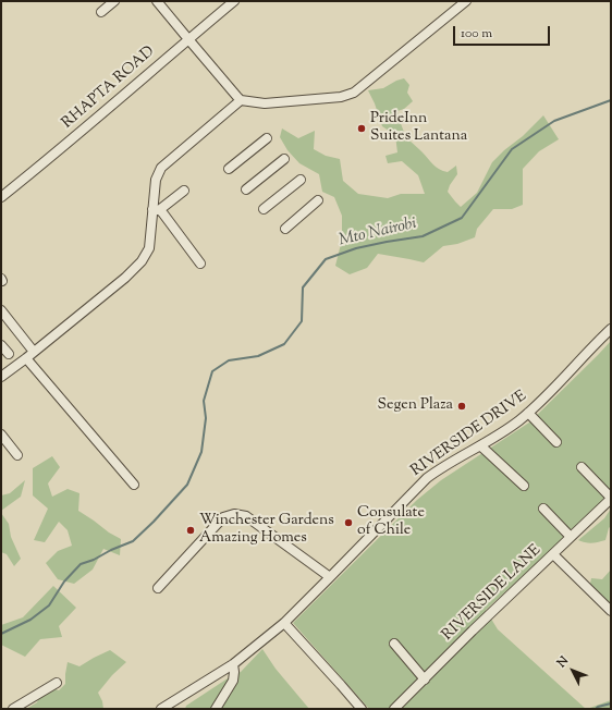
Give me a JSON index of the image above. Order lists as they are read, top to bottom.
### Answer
{
  "streets": {
    "street": ["RHAPTA ROAD", "RIVERSIDE DRIVE", "RIVERSIDE LANE"]
  },
  "water": ["Mto Nairobi"],
  "places": [
    "PrideInn Suites Lantana",
    "Segen Plaza",
    "Consulate of Chile",
    "Winchester Gardens Amazing Homes"
  ],
  "scale_bar": "100 m",
  "north": "top left"
}
